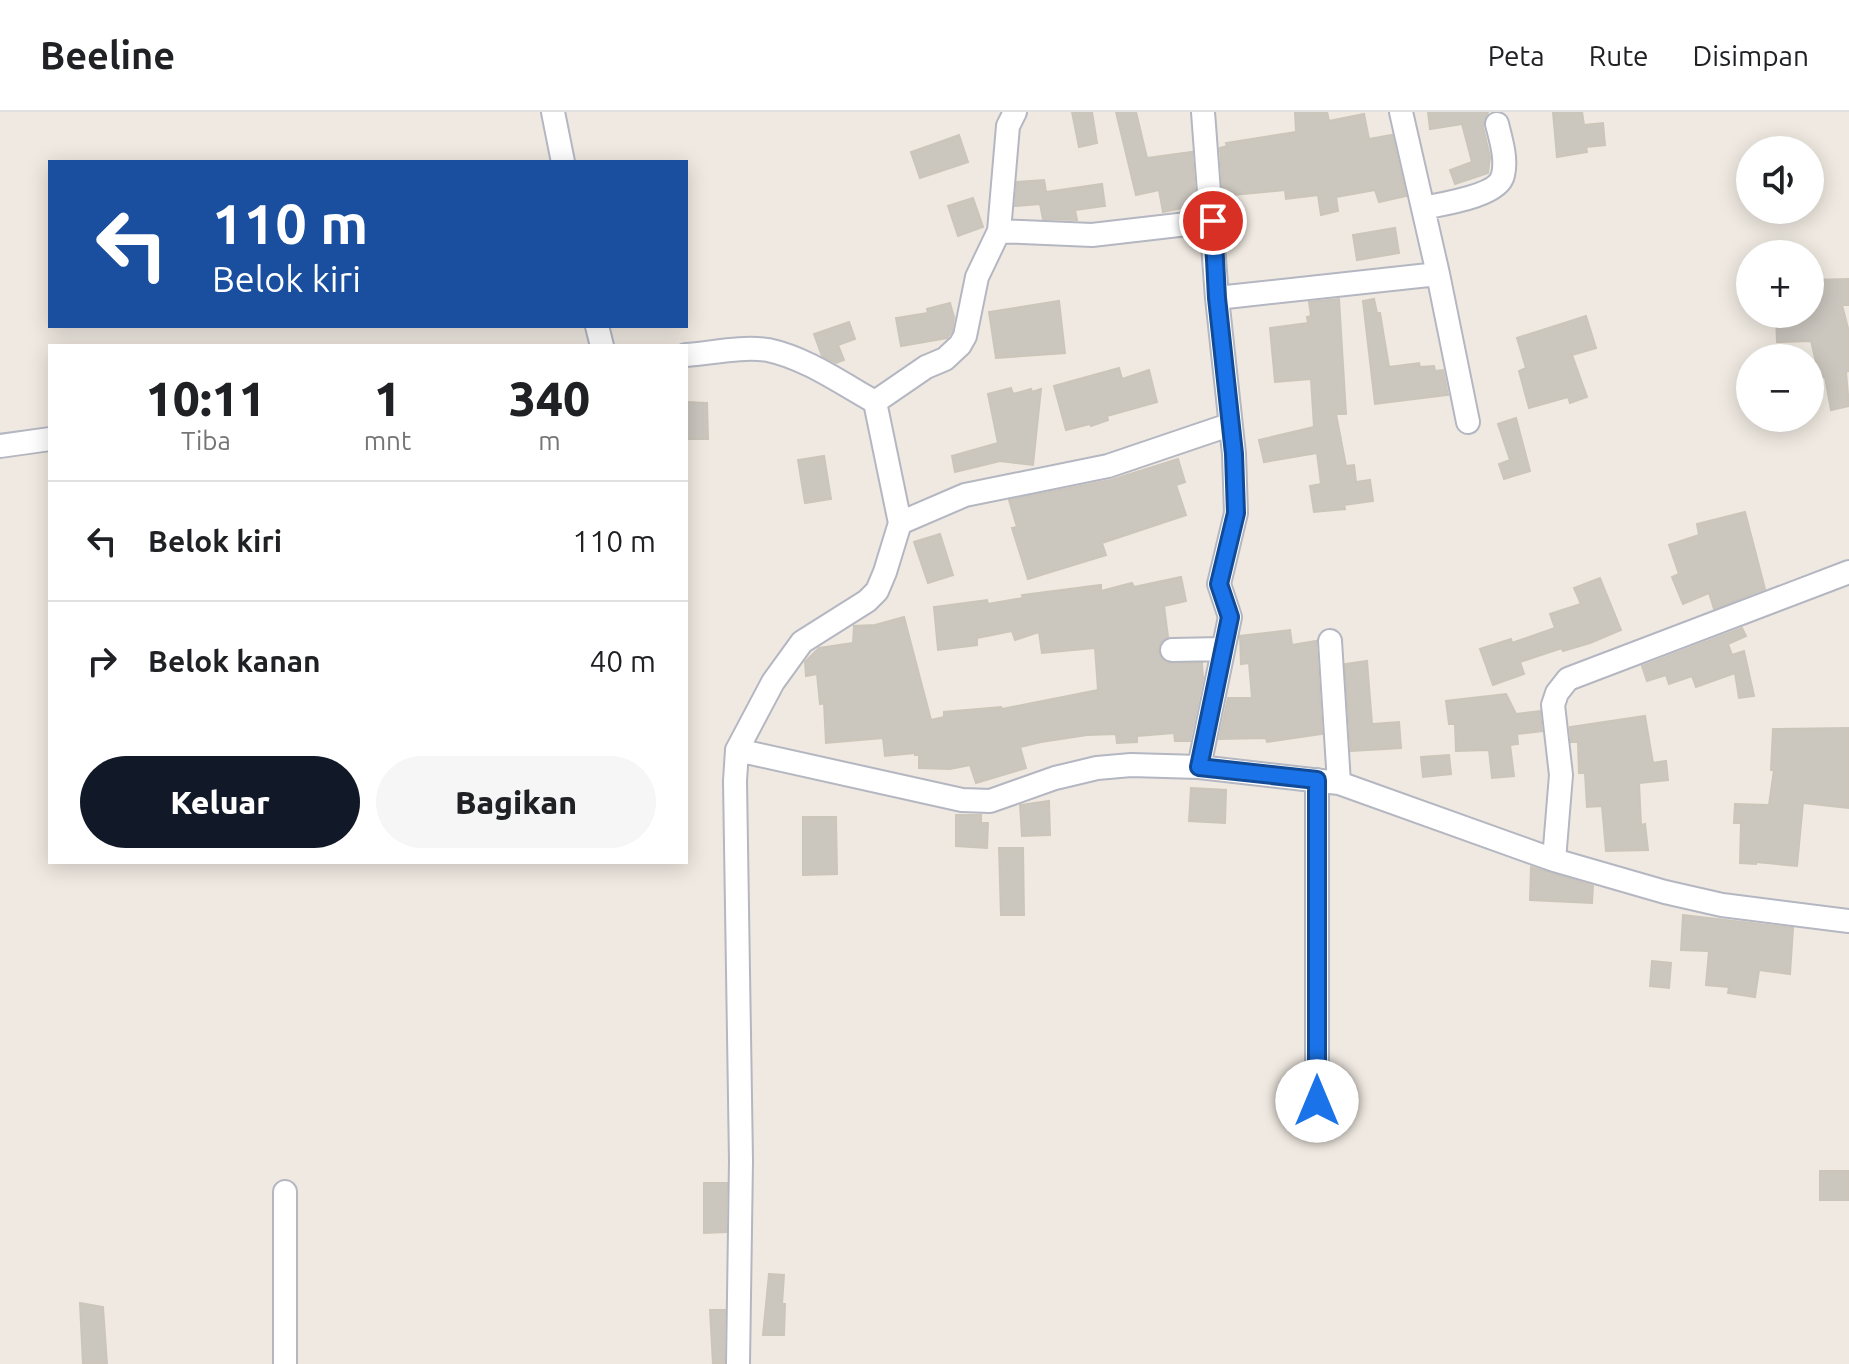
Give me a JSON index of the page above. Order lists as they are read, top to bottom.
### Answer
{
  "page": {
    "header": "Beeline",
    "nav": ["Peta", "Rute", "Disimpan"],
    "map_buttons": ["+", "−"],
    "turn": ["110 m", "Belok kiri"],
    "eta": [
      "10:11",
      "Tiba",
      "1",
      "mnt",
      "340",
      "m"
    ],
    "list": [
      {
        "name": "Belok kiri",
        "value": "110 m"
      },
      {
        "name": "Belok kanan",
        "value": "40 m"
      }
    ],
    "buttons": ["Keluar", "Bagikan"]
  }
}
